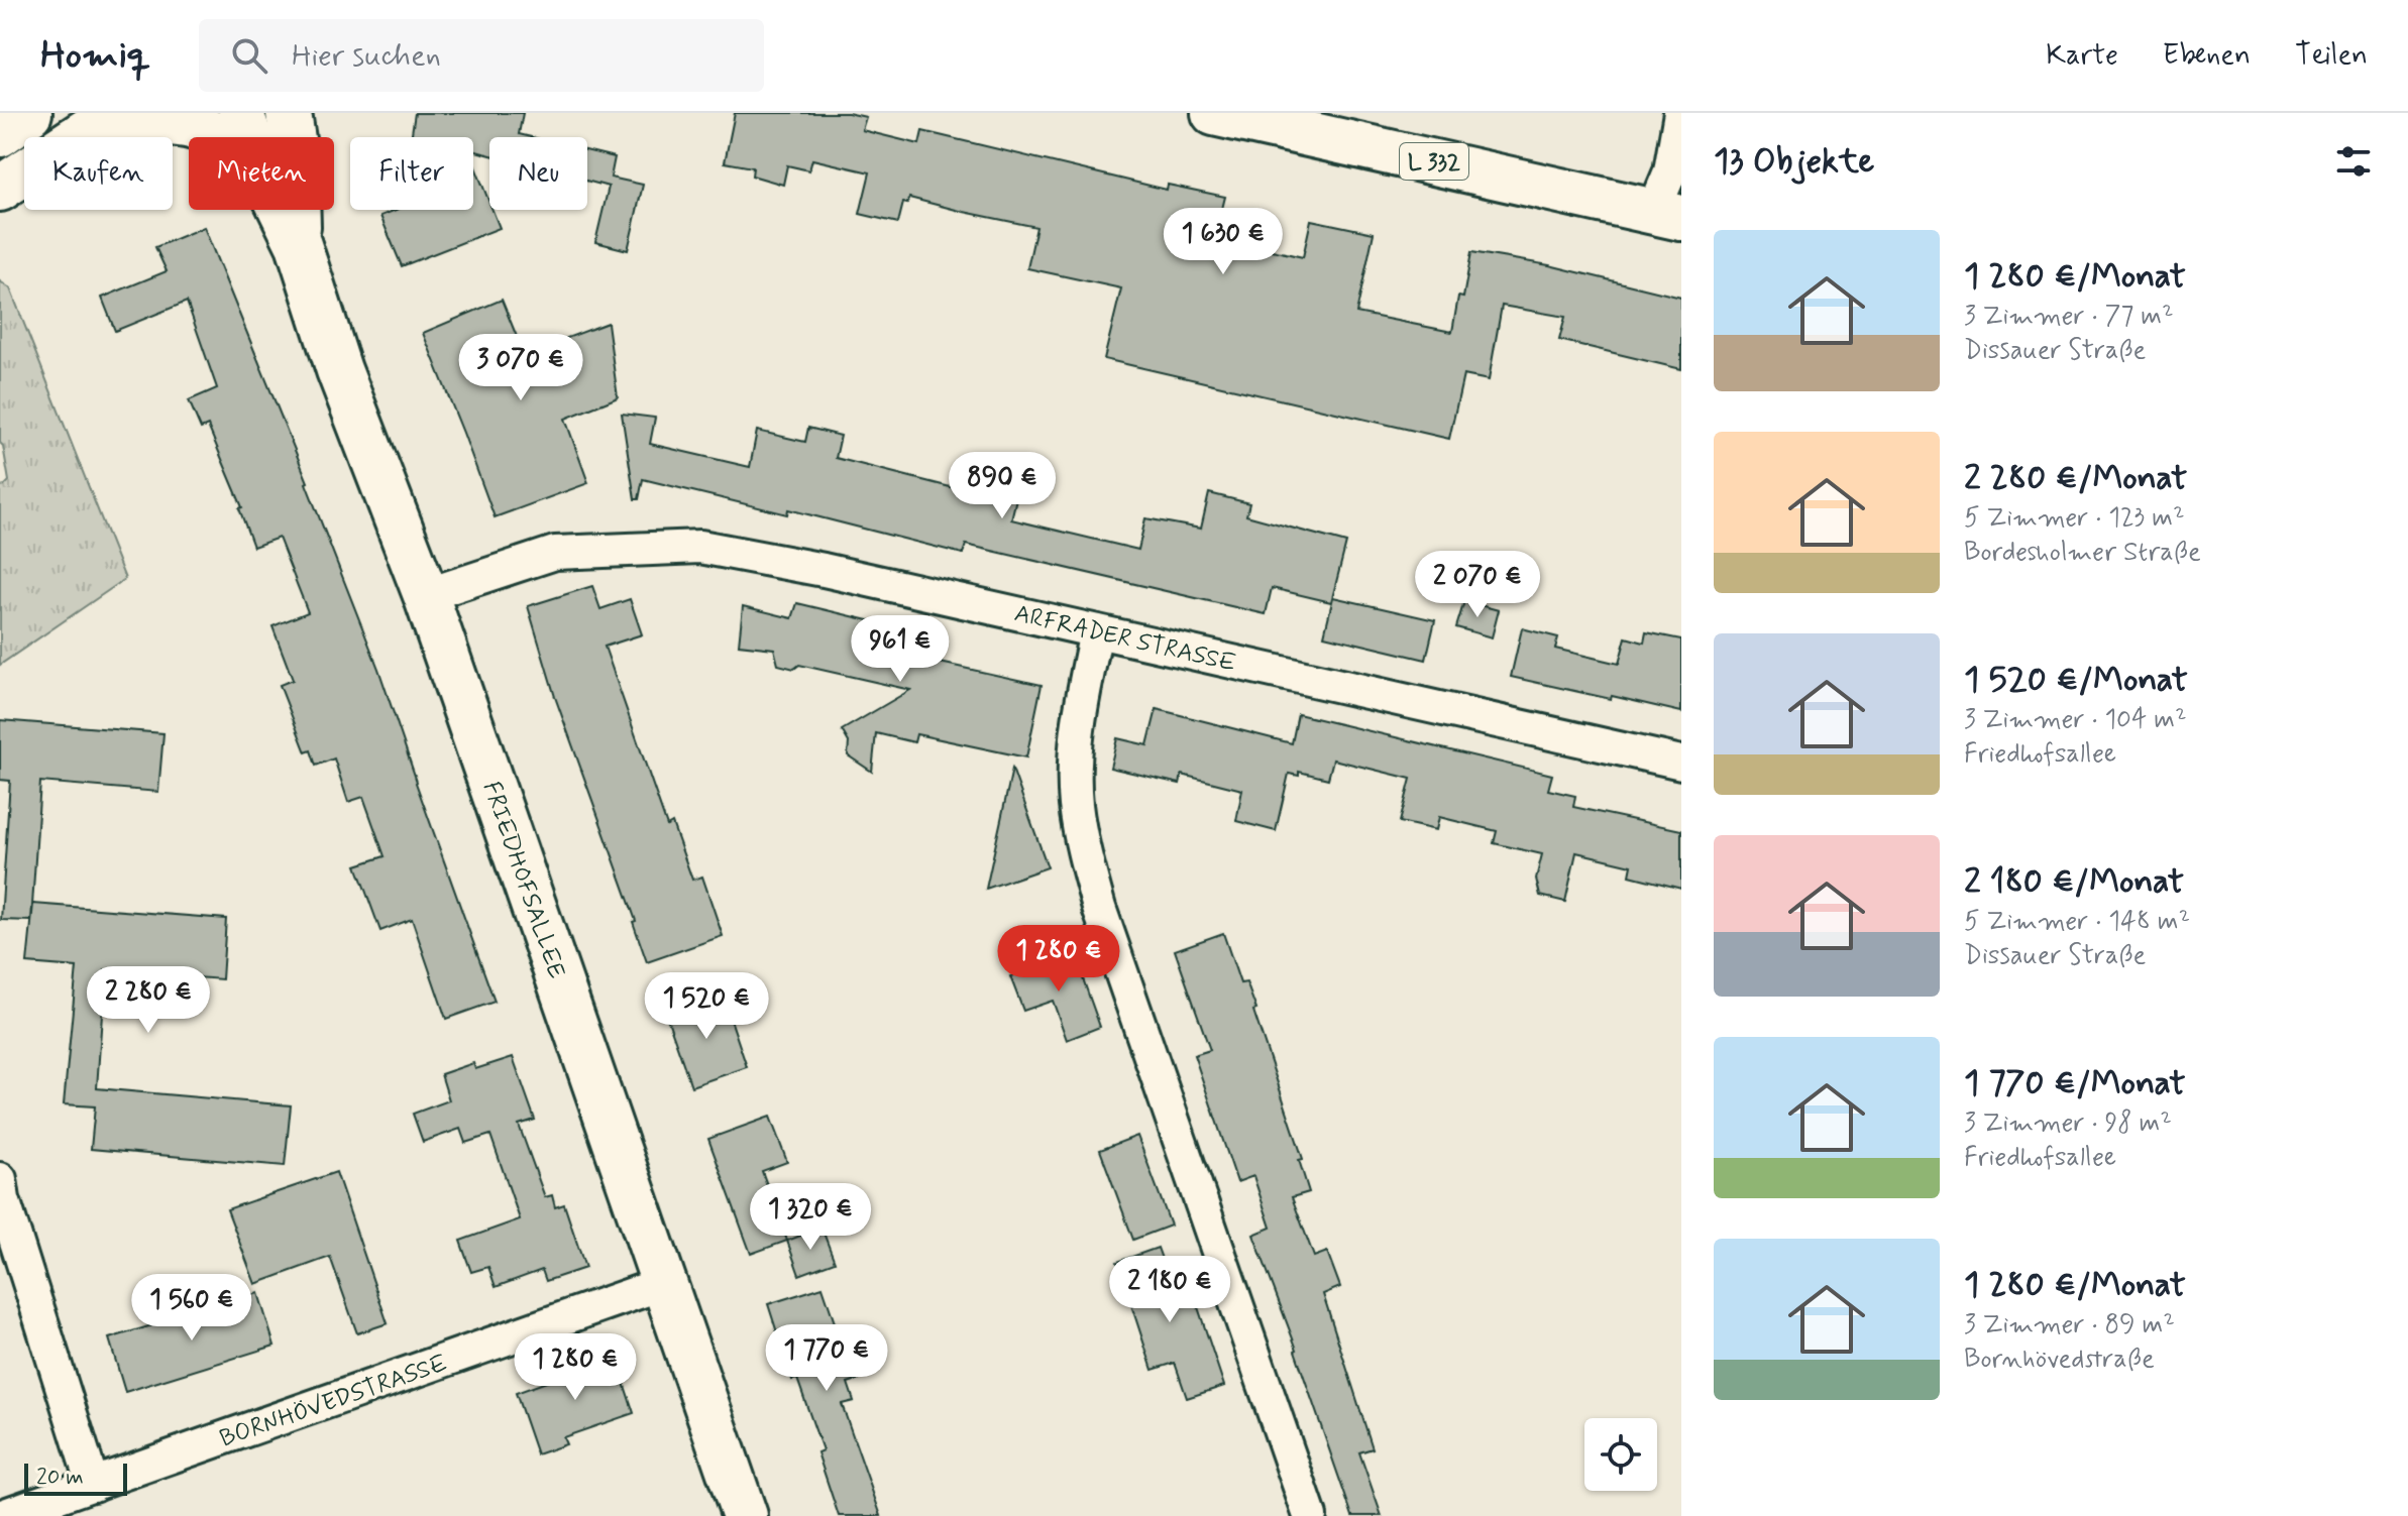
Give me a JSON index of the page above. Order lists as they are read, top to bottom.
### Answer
{
  "streets": {
    "street": [
      "L 332",
      "ARFRADER STRASSE",
      "FRIEDHOFSALLEE",
      "BORNHÖVEDSTRASSE"
    ]
  },
  "crossings": [
    ["ARFRADER STRASSE", "FRIEDHOFSALLEE"],
    ["FRIEDHOFSALLEE", "BORNHÖVEDSTRASSE"]
  ],
  "scale_bar": "20 m",
  "page": {
    "header": "Homiq",
    "search": "Hier suchen",
    "nav": ["Karte", "Ebenen", "Teilen"],
    "heading": "13 Objekte",
    "chip": [
      "Kaufen",
      "Mieten",
      "Filter",
      "Neu"
    ],
    "price": [
      "1 630 €",
      "3 070 €",
      "890 €",
      "2 070 €",
      "961 €",
      "1 280 €",
      "2 280 €",
      "1 520 €",
      "1 320 €",
      "2 180 €",
      "1 560 €",
      "1 770 €",
      "1 280 €"
    ],
    "list": [
      {
        "name": "1 280 €/Monat",
        "note": "3 Zimmer · 77 m² · Dissauer Straße"
      },
      {
        "name": "2 280 €/Monat",
        "note": "5 Zimmer · 123 m² · Bordesholmer Straße"
      },
      {
        "name": "1 520 €/Monat",
        "note": "3 Zimmer · 104 m² · Friedhofsallee"
      },
      {
        "name": "2 180 €/Monat",
        "note": "5 Zimmer · 148 m² · Dissauer Straße"
      },
      {
        "name": "1 770 €/Monat",
        "note": "3 Zimmer · 98 m² · Friedhofsallee"
      },
      {
        "name": "1 280 €/Monat",
        "note": "3 Zimmer · 89 m² · Bornhövedstraße"
      }
    ],
    "scale": "20 m"
  }
}
